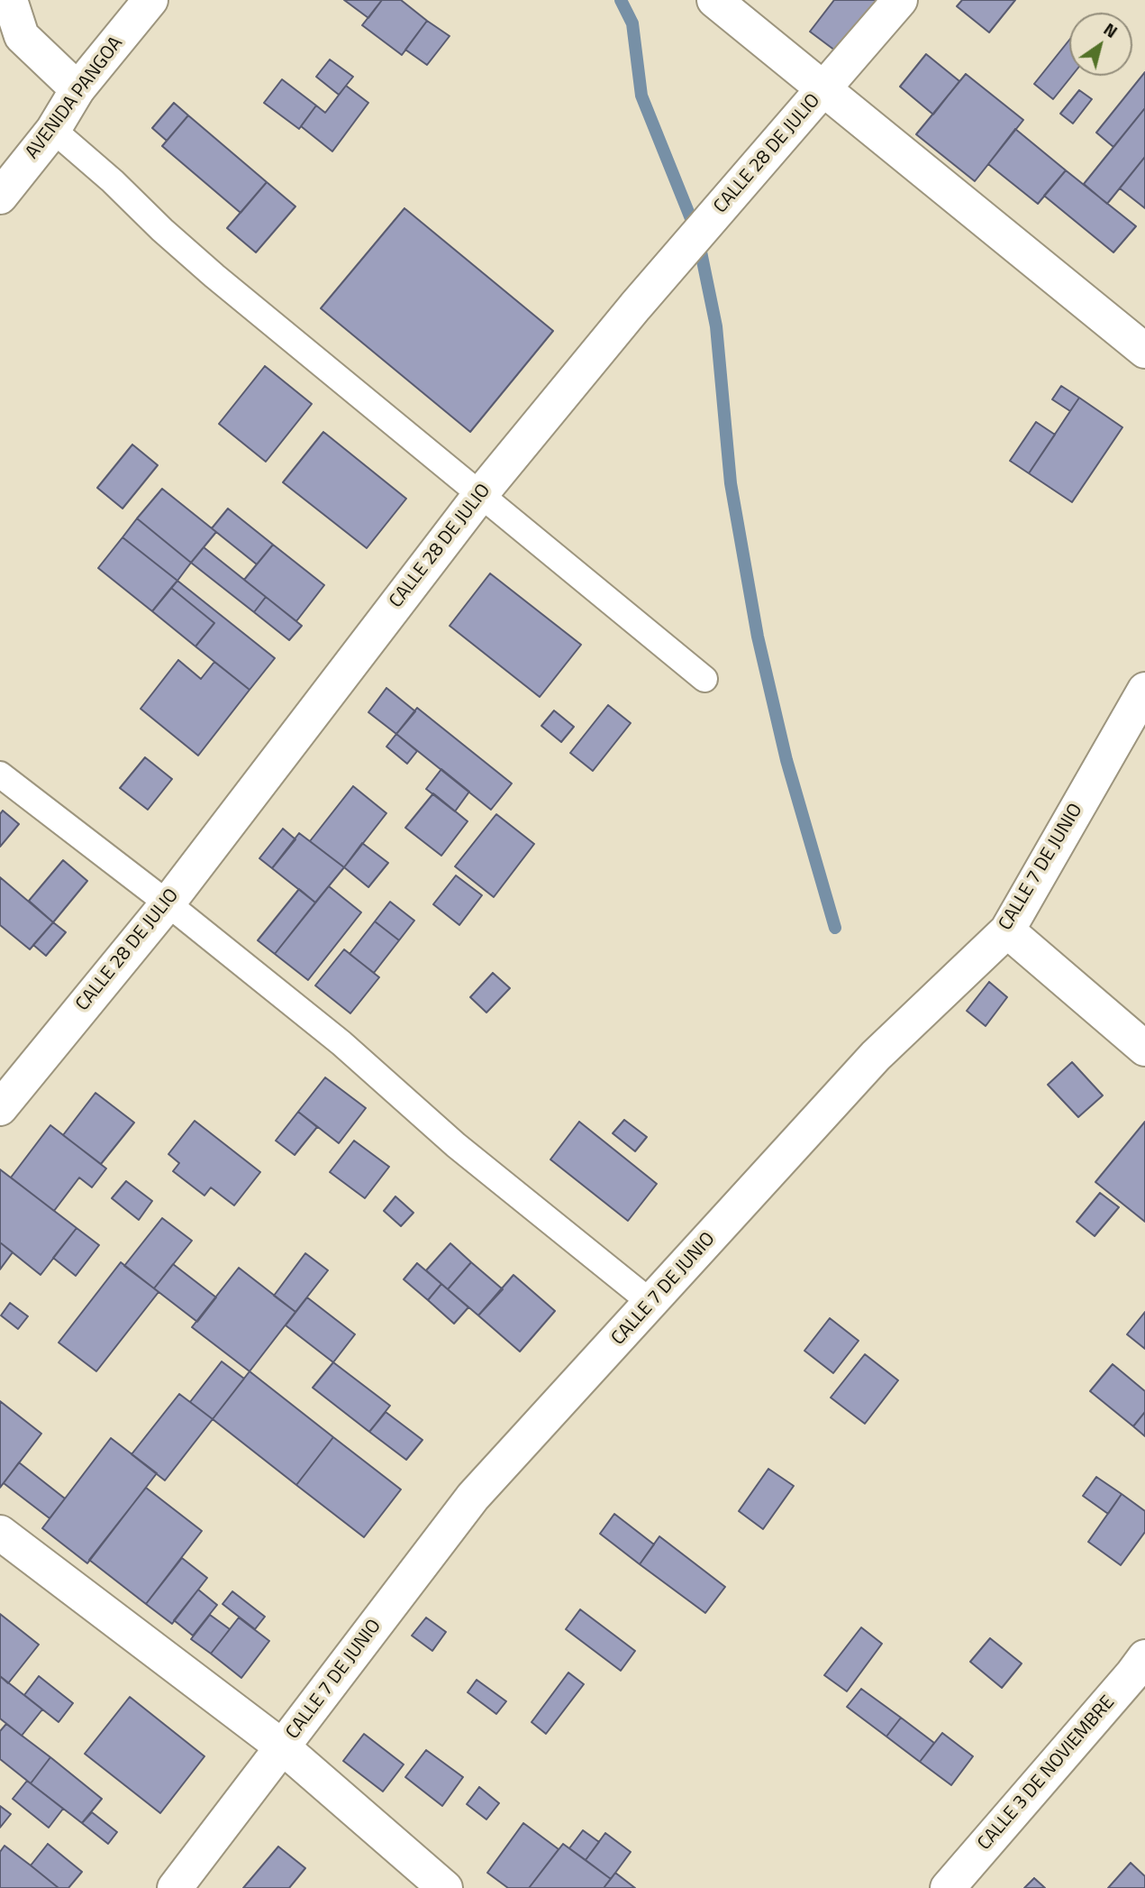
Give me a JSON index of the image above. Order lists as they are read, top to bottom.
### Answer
{
  "streets": {
    "street": [
      "AVENIDA PANGOA",
      "CALLE 28 DE JULIO",
      "CALLE 7 DE JUNIO",
      "CALLE 3 DE NOVIEMBRE"
    ]
  },
  "north": "top right"
}
